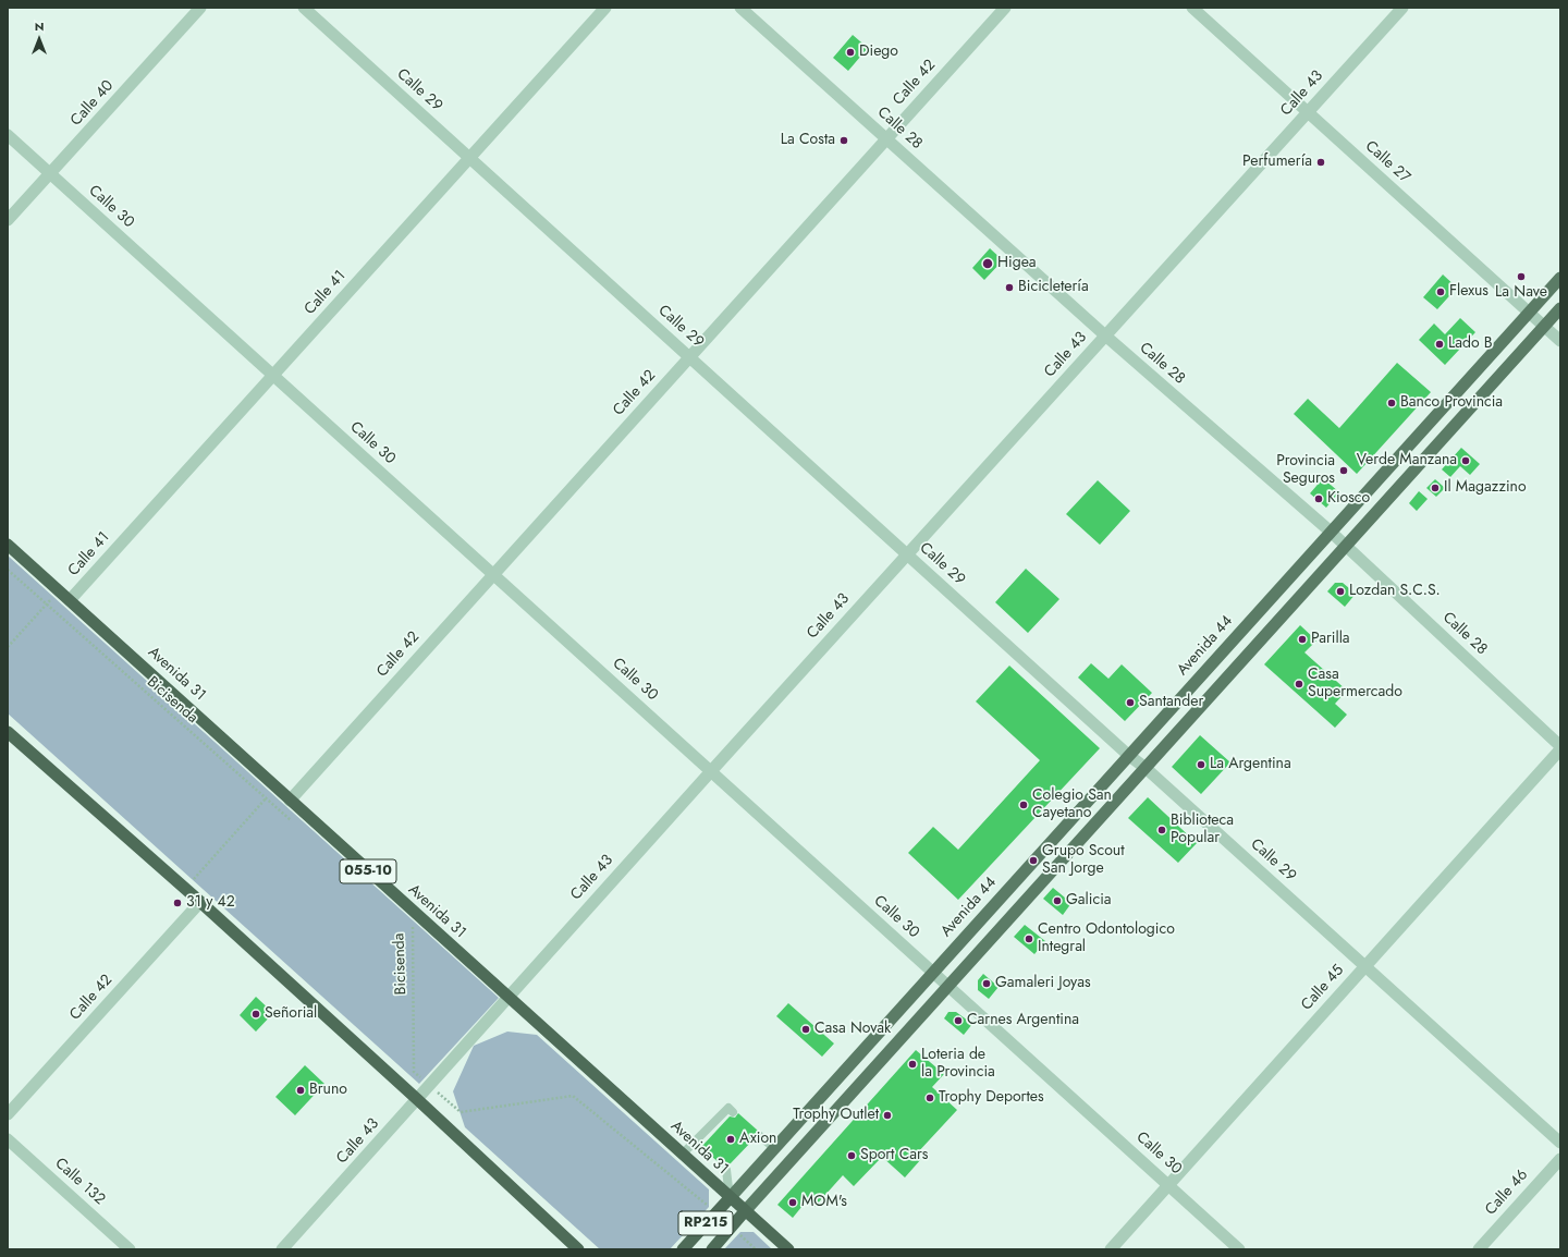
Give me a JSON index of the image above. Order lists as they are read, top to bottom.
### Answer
{
  "streets": {
    "highway": [
      "Avenida 44",
      "Avenida 31",
      "055-10",
      "RP215"
    ],
    "street": [
      "Calle 42",
      "Calle 29",
      "Calle 43",
      "Calle 40",
      "Calle 28",
      "Calle 27",
      "Calle 30",
      "Calle 41",
      "Calle 45",
      "Calle 132",
      "Calle 46"
    ],
    "path": ["Bicisenda"]
  },
  "crossings": [
    ["Calle 42", "Calle 29"],
    ["Calle 42", "Calle 28"],
    ["Calle 42", "Calle 30"],
    ["Calle 42", "Avenida 31"],
    ["Calle 29", "Calle 43"],
    ["Calle 29", "Calle 41"],
    ["Calle 29", "Avenida 44"],
    ["Calle 29", "Calle 45"],
    ["Calle 43", "Calle 28"],
    ["Calle 43", "Calle 27"],
    ["Calle 43", "Calle 30"],
    ["Calle 43", "Avenida 31"],
    ["Calle 43", "Bicisenda"],
    ["Calle 40", "Calle 30"],
    ["Calle 28", "Avenida 44"],
    ["Calle 28", "Calle 45"],
    ["Calle 27", "Avenida 44"],
    ["Calle 30", "Calle 41"],
    ["Calle 30", "Avenida 44"],
    ["Calle 30", "Calle 45"],
    ["Calle 41", "Avenida 31"],
    ["Avenida 44", "Avenida 31"],
    ["Avenida 44", "Bicisenda"],
    ["Avenida 31", "RP215"]
  ],
  "places": [
    "Diego",
    "La Costa",
    "Perfumería",
    "Higea",
    "La Nave",
    "Bicicletería",
    "Flexus",
    "Lado B",
    "Banco Provincia",
    "Verde Manzana",
    "Provincia Seguros",
    "Il Magazzino",
    "Kiosco",
    "Lozdan S.C.S.",
    "Parilla",
    "Casa Supermercado",
    "Santander",
    "La Argentina",
    "Colegio San Cayetano",
    "Biblioteca Popular",
    "Grupo Scout San Jorge",
    "Galicia",
    "31 y 42",
    "Centro Odontologico Integral",
    "Gamaleri Joyas",
    "Señorial",
    "Carnes Argentina",
    "Casa Novak",
    "Loteria de la Provincia",
    "Bruno",
    "Trophy Deportes",
    "Trophy Outlet",
    "Axion",
    "Sport Cars",
    "MOM's"
  ],
  "north": "top"
}
